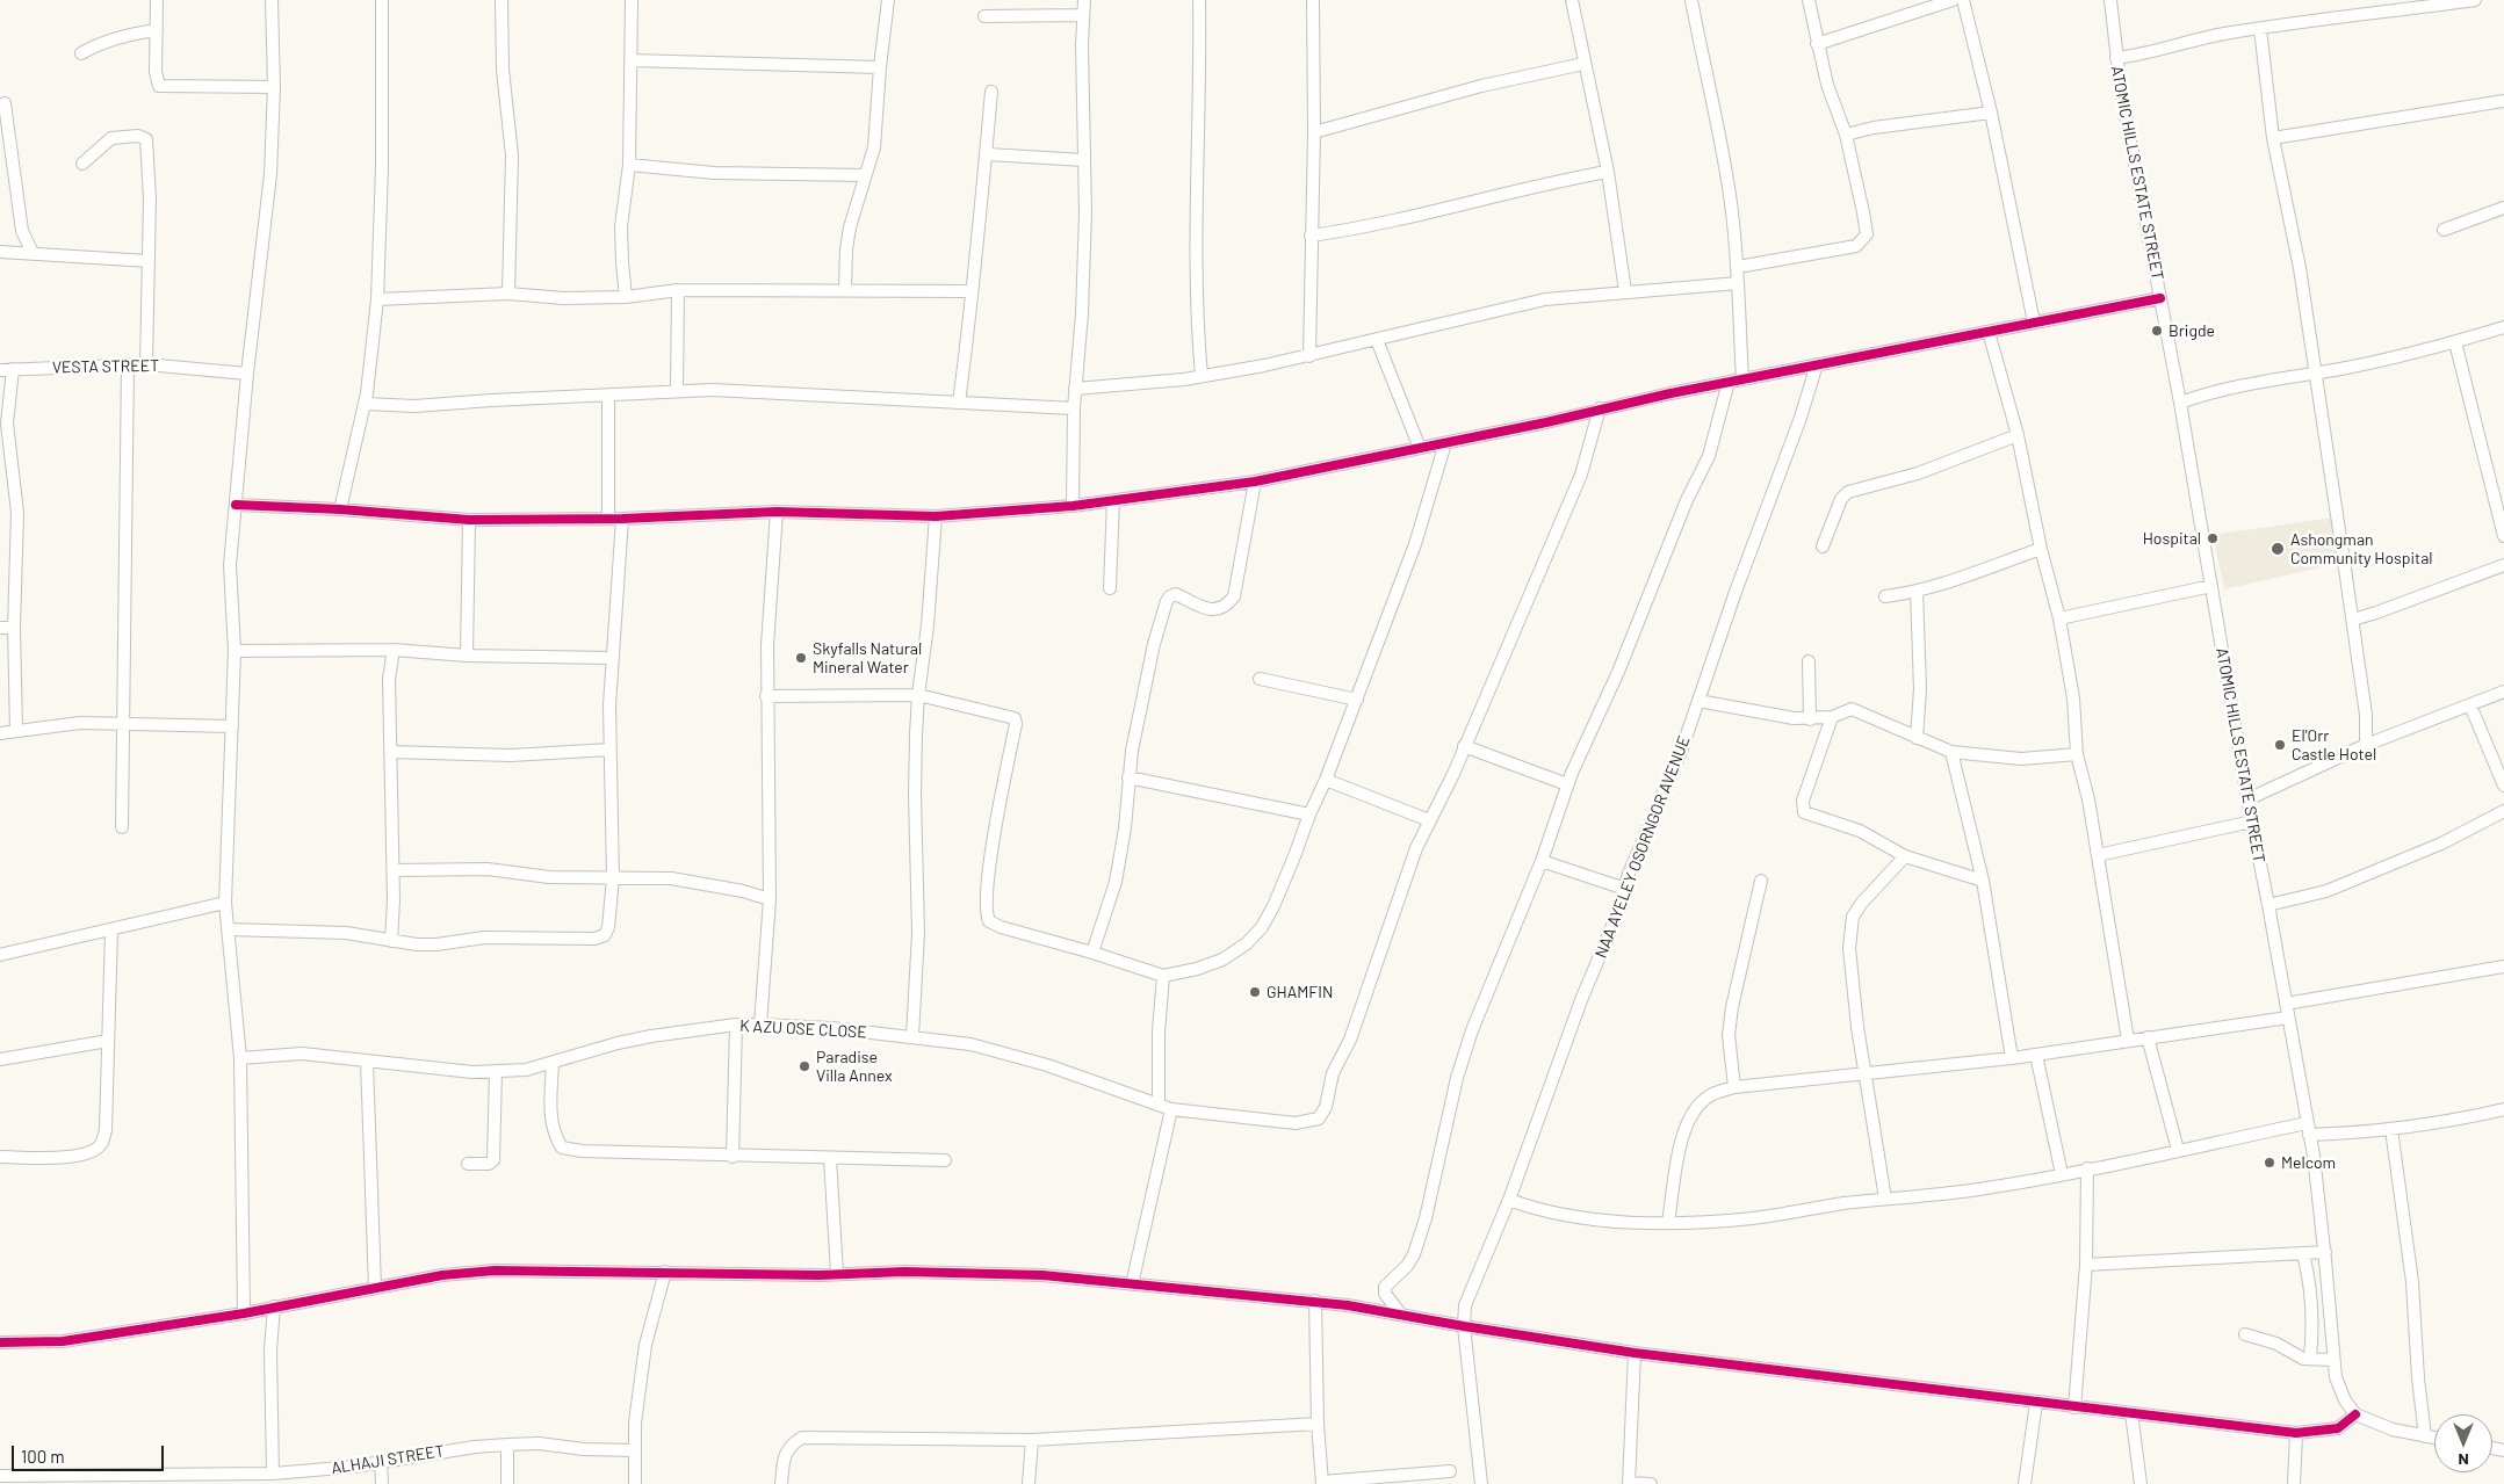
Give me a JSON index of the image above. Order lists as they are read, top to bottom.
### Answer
{
  "streets": {
    "street": [
      "ATOMIC HILLS ESTATE STREET",
      "VESTA STREET",
      "NAA AYELEY OSORNGOR AVENUE",
      "K AZU OSE CLOSE",
      "ALHAJI STREET"
    ]
  },
  "places": [
    "Brigde",
    "Hospital",
    "Ashongman Community Hospital",
    "Skyfalls Natural Mineral Water",
    "El'Orr Castle Hotel",
    "GHAMFIN",
    "Paradise Villa Annex",
    "Melcom"
  ],
  "scale_bar": "100 m",
  "north": "bottom"
}
